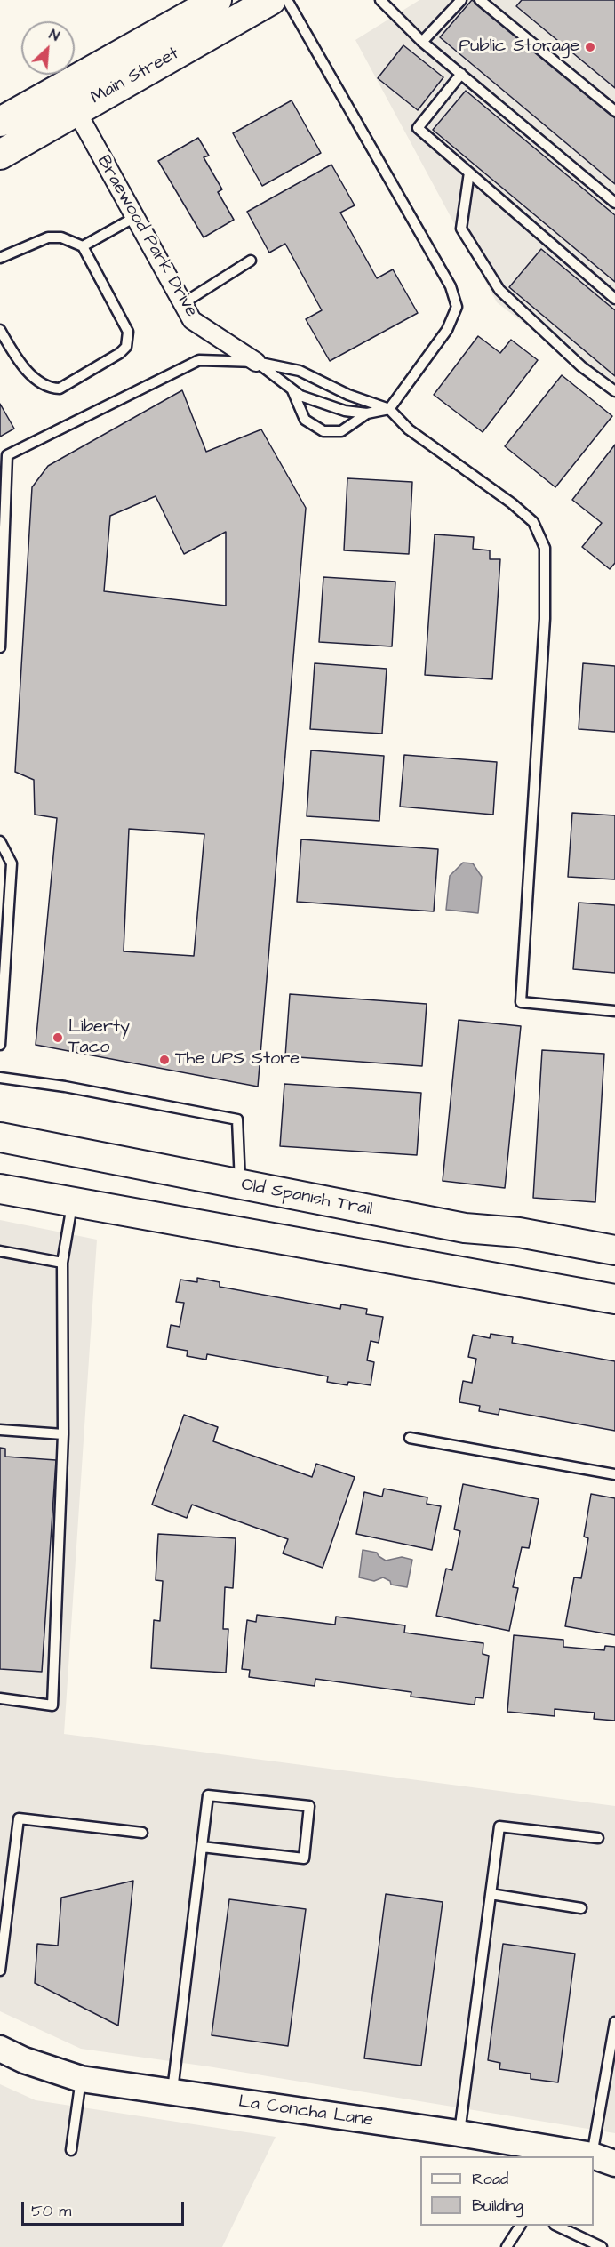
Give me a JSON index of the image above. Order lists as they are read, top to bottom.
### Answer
{
  "streets": {
    "main road": ["Main Street", "Old Spanish Trail"],
    "street": ["Braewood Park Drive", "La Concha Lane"]
  },
  "crossings": [
    ["Main Street", "Braewood Park Drive"]
  ],
  "places": ["Public Storage", "Liberty Taco", "The UPS Store"],
  "legend": ["Road", "Building"],
  "scale_bar": "50 m",
  "north": "top right"
}
